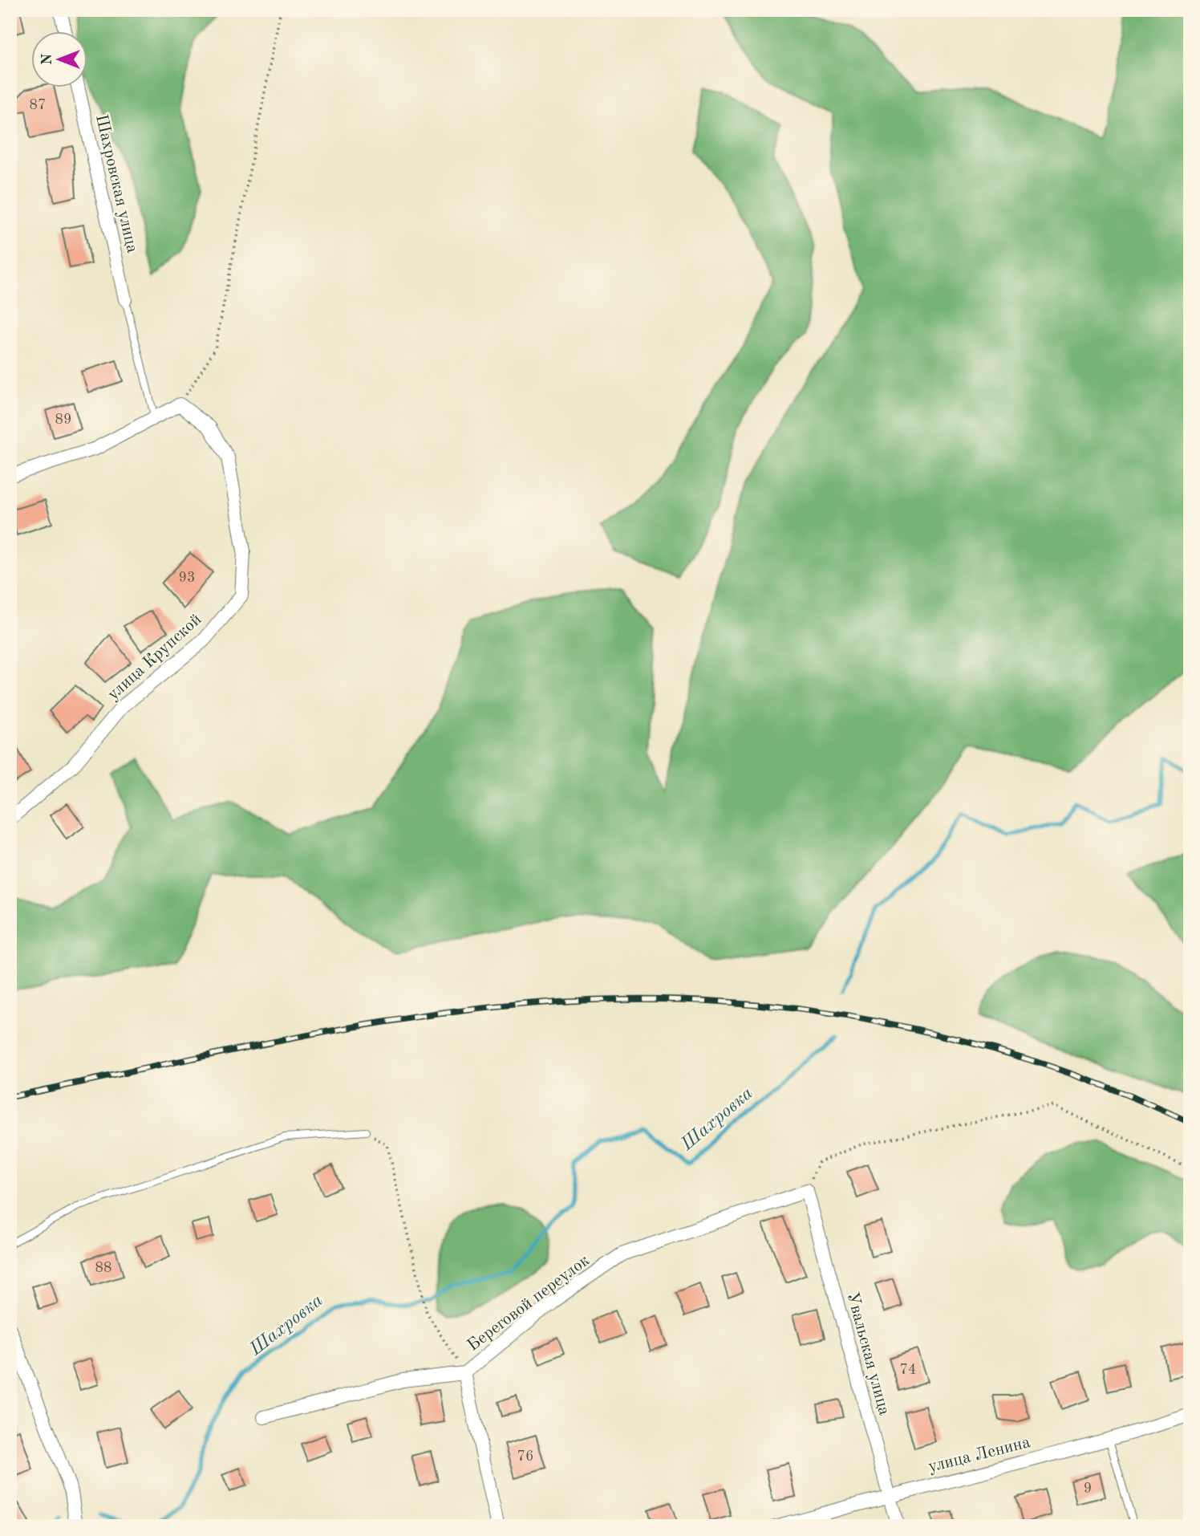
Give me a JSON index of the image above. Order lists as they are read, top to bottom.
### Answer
{
  "streets": {
    "street": [
      "Шахровская улица",
      "улица Крупской",
      "Береговой переулок",
      "Увальская улица",
      "улица Ленина"
    ]
  },
  "crossings": [
    ["Береговой переулок", "Увальская улица"],
    ["Увальская улица", "улица Ленина"]
  ],
  "water": ["Шахровка"],
  "house_numbers": [
    "87",
    "89",
    "93",
    "88",
    "74",
    "76",
    "9"
  ],
  "north": "left"
}
